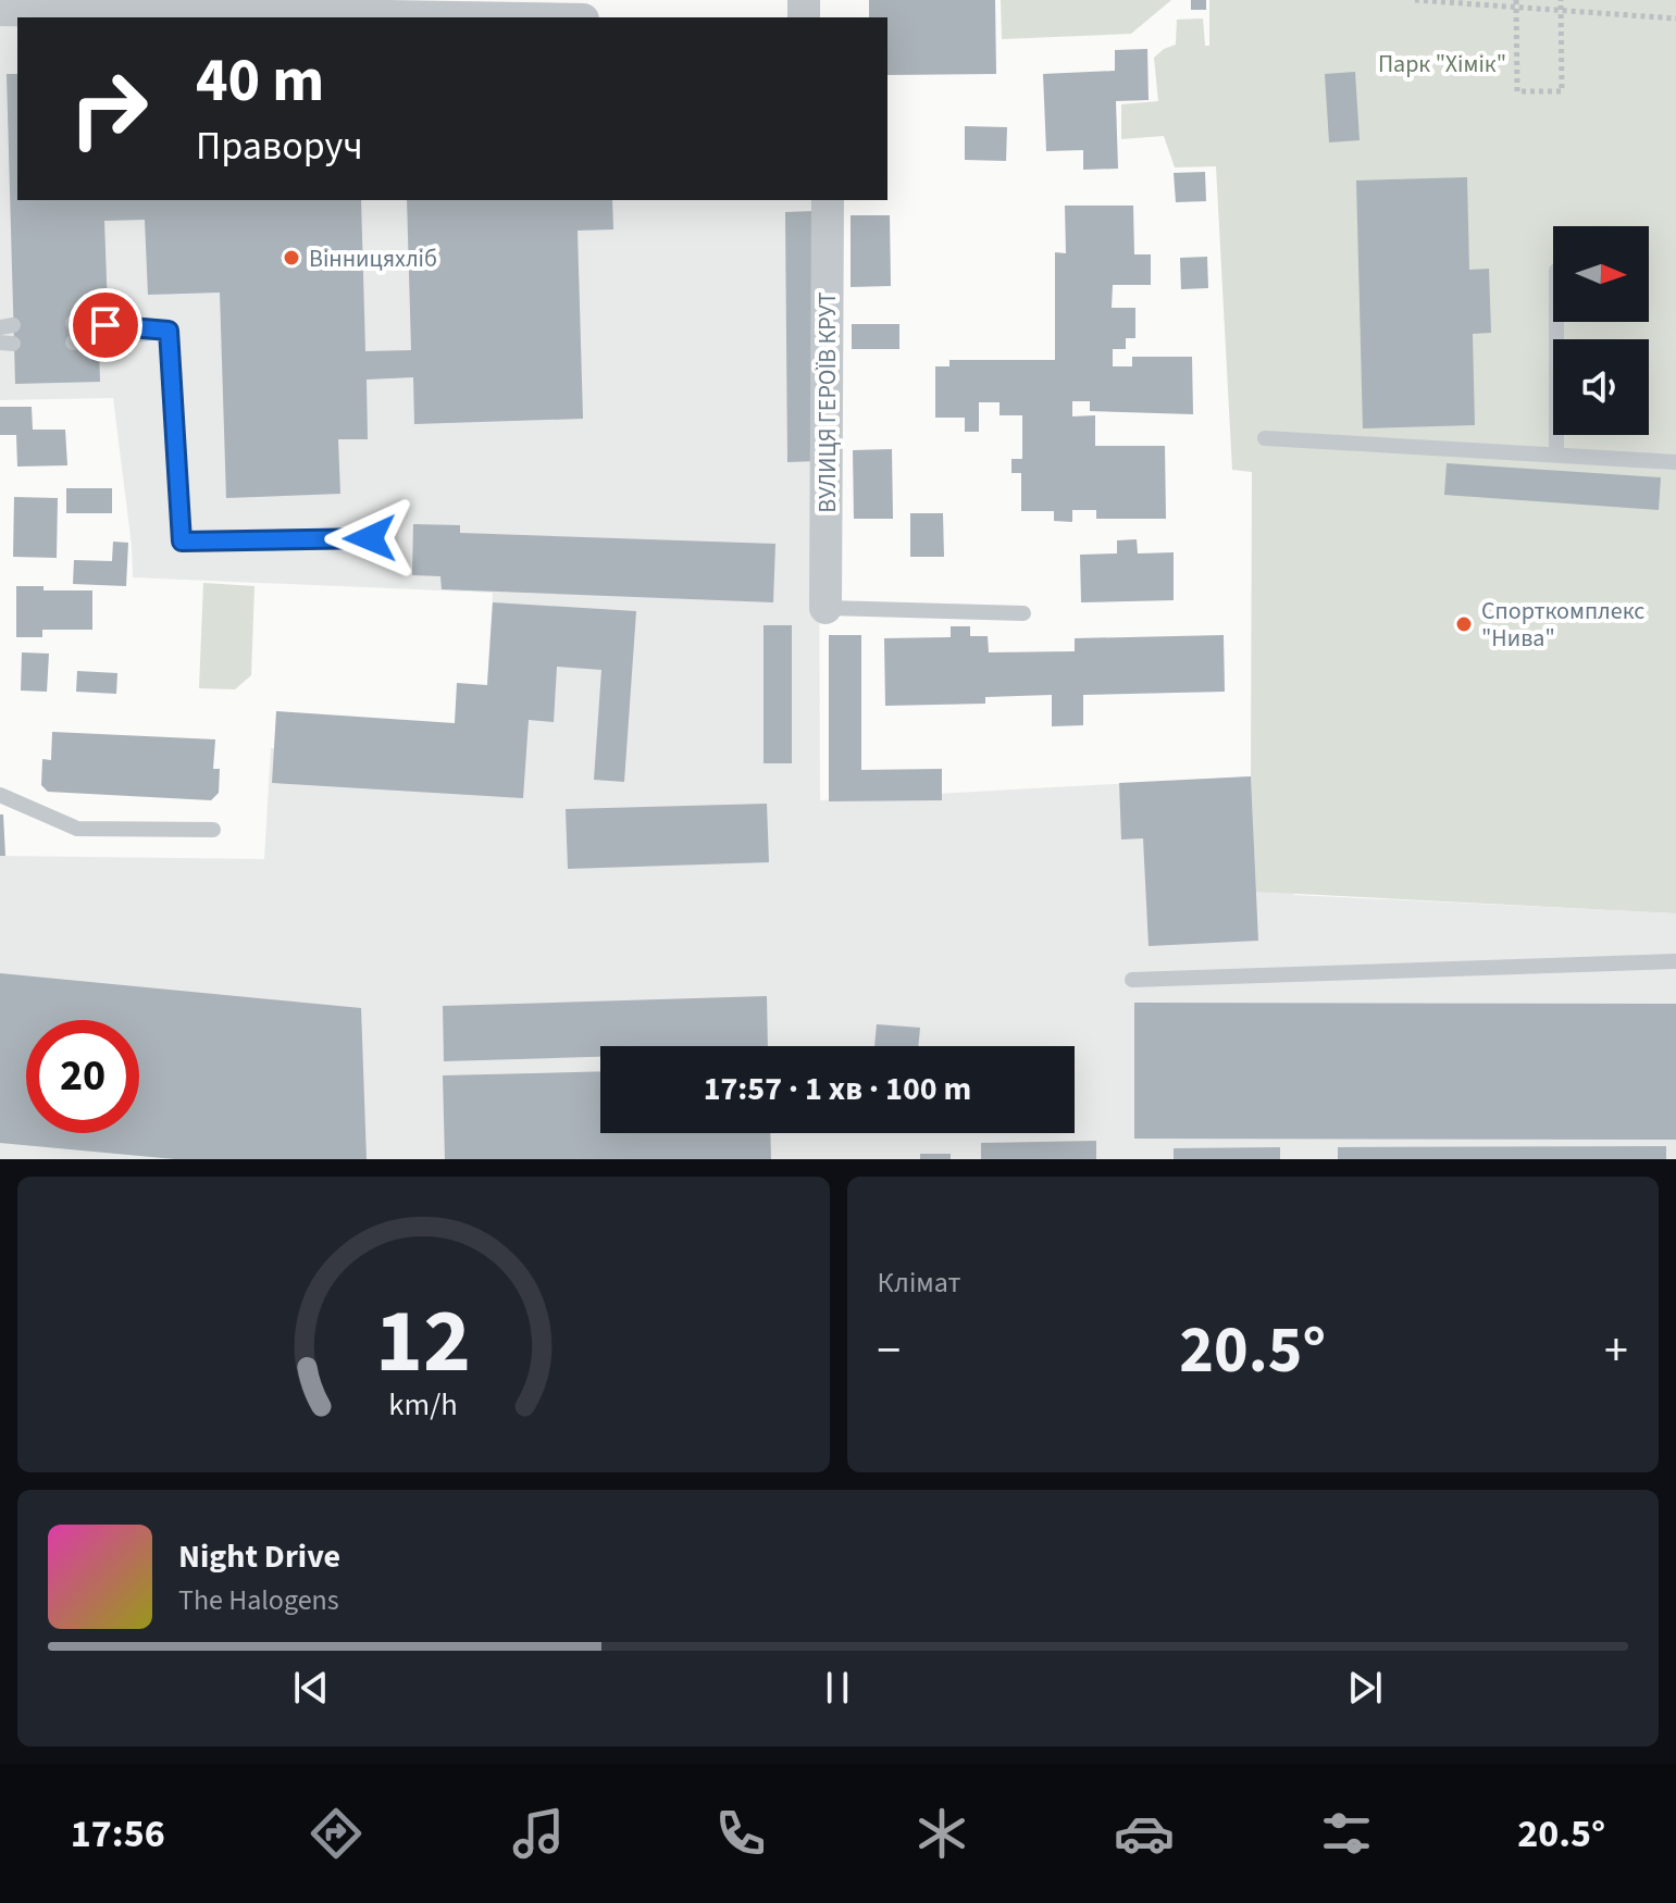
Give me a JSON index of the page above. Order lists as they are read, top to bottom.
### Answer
{
  "streets": {
    "street": ["ВУЛИЦЯ ГЕРОЇВ КРУТ"]
  },
  "parks": ["Парк \"Хімік\""],
  "places": ["Вінницяхліб", "Спорткомплекс \"Нива\""],
  "north": "right",
  "page": {
    "turn": ["40 m", "Праворуч"],
    "limit": "20",
    "trip": "17:57 · 1 хв · 100 m",
    "tile": "Клімат",
    "heat": ["−", "20.5°", "+"],
    "song": ["Night Drive", "The Halogens"],
    "tabs": ["17:56", "20.5°"],
    "gauge": ["12", "km/h"]
  }
}
